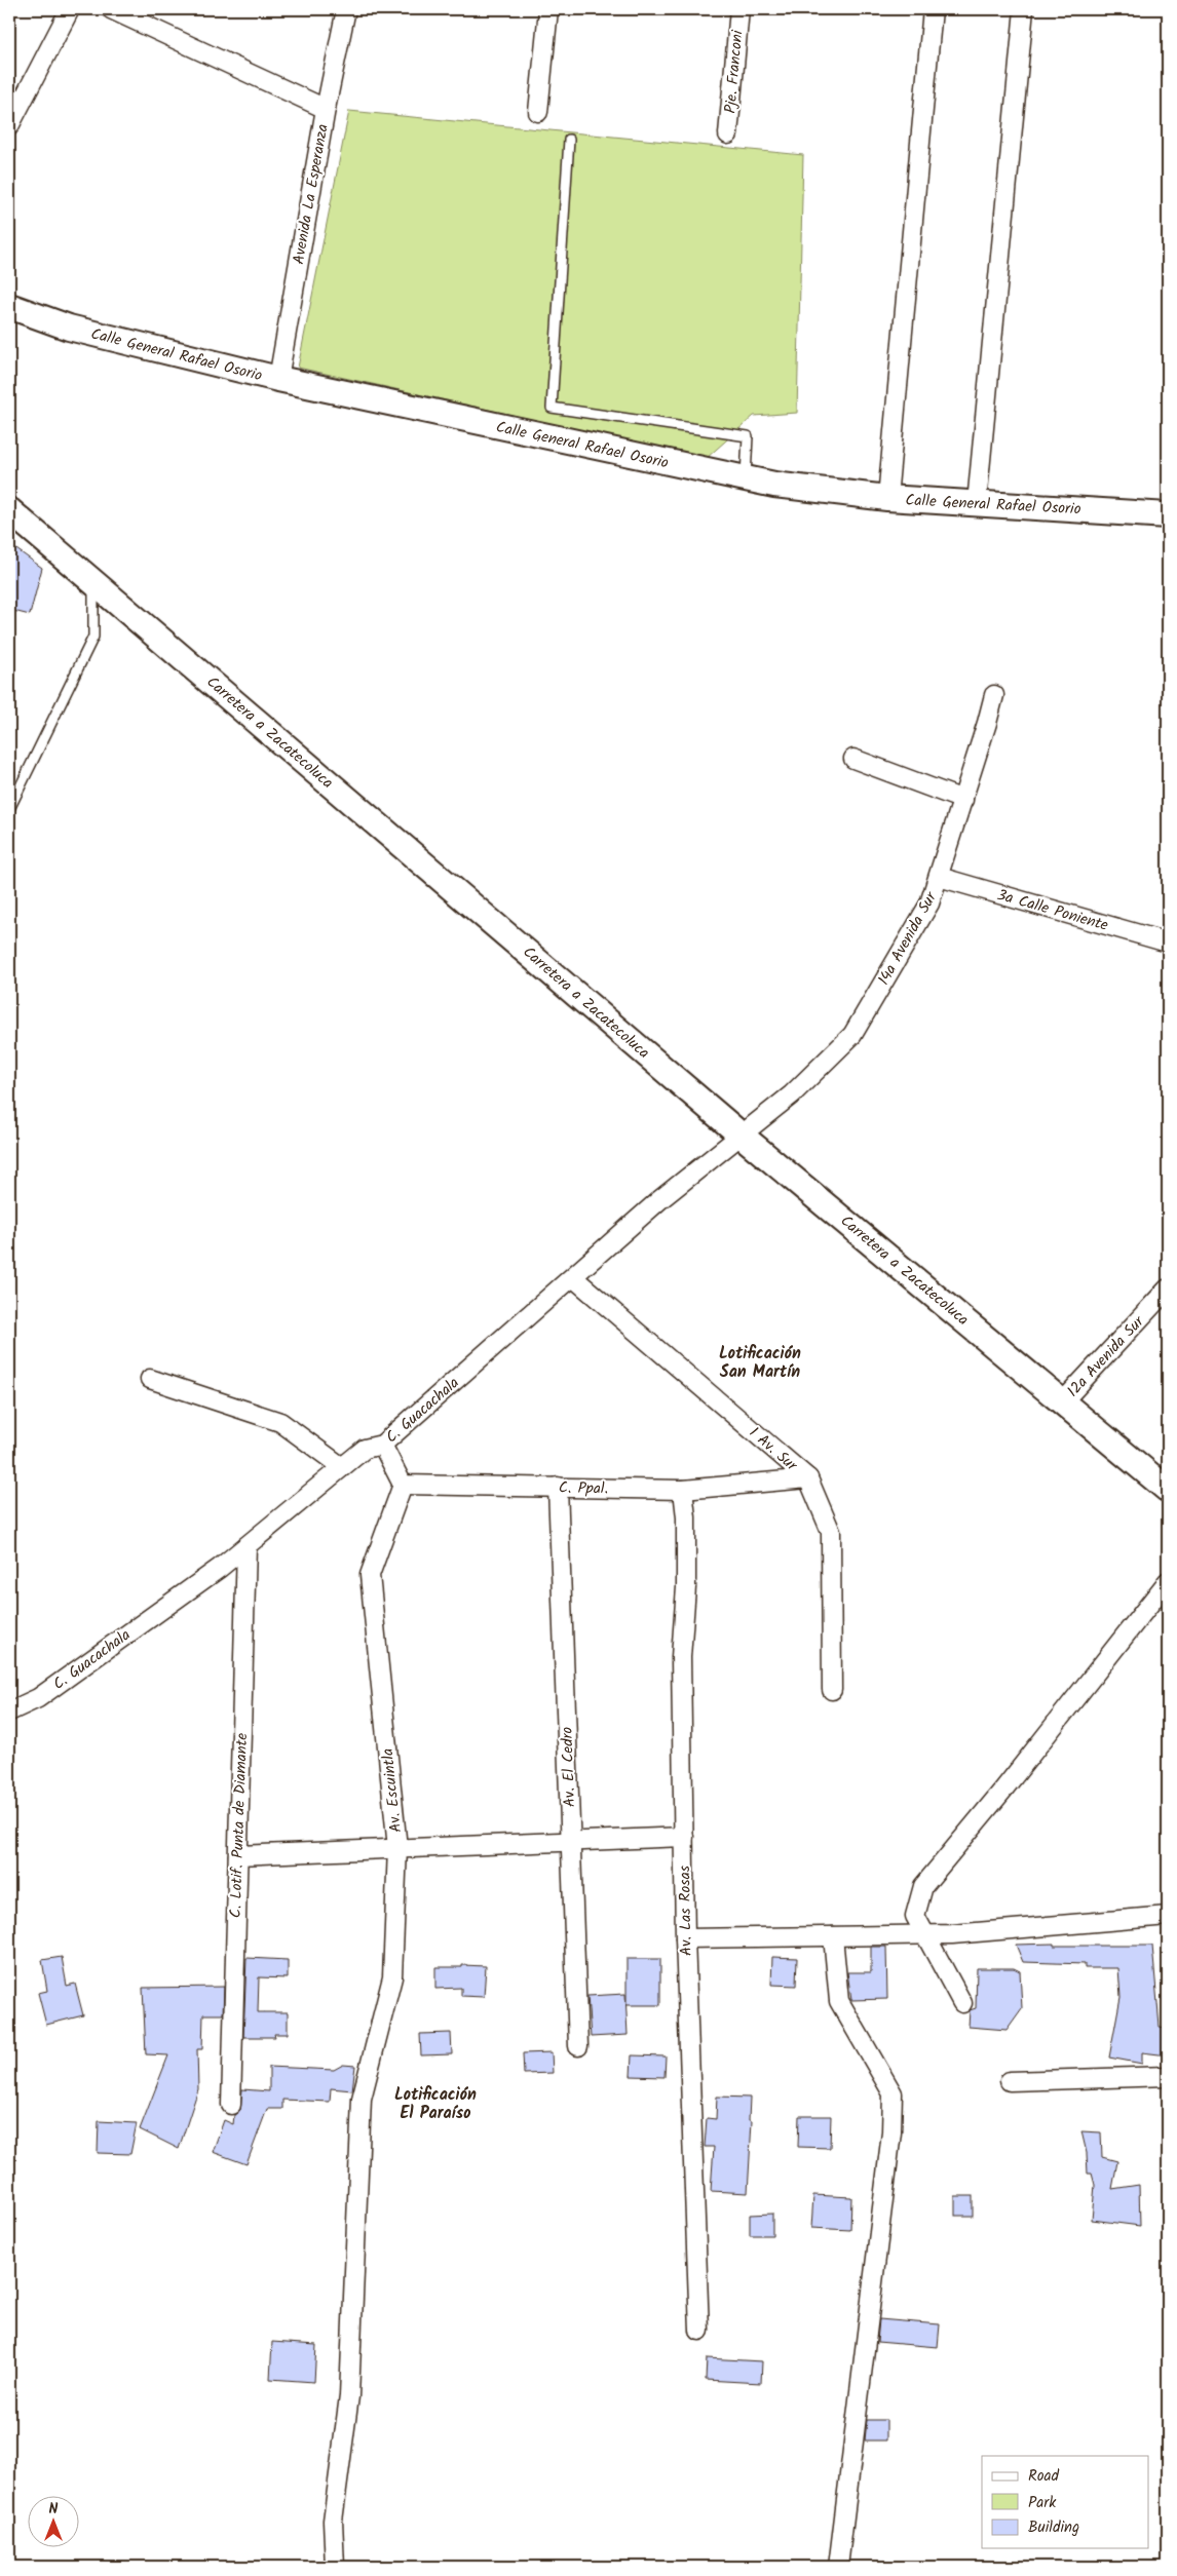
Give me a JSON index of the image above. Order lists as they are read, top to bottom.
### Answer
{
  "streets": {
    "main road": ["Calle General Rafael Osorio", "Carretera a Zacatecoluca"],
    "street": [
      "Pje. Franconi",
      "Avenida La Esperanza",
      "3a Calle Poniente",
      "14a Avenida Sur",
      "12a Avenida Sur",
      "C. Guacachala",
      "1 Av. Sur",
      "C. Ppal.",
      "Av. El Cedro",
      "Av. Escuintla",
      "C. Lotif. Punta de Diamante",
      "Av. Las Rosas"
    ]
  },
  "crossings": [
    ["Avenida La Esperanza", "Calle General Rafael Osorio"],
    ["Carretera a Zacatecoluca", "14a Avenida Sur"],
    ["Carretera a Zacatecoluca", "12a Avenida Sur"],
    ["Carretera a Zacatecoluca", "C. Guacachala"],
    ["3a Calle Poniente", "14a Avenida Sur"],
    ["14a Avenida Sur", "C. Guacachala"],
    ["C. Guacachala", "1 Av. Sur"],
    ["C. Guacachala", "C. Lotif. Punta de Diamante"],
    ["1 Av. Sur", "C. Ppal."],
    ["C. Ppal.", "Av. El Cedro"],
    ["C. Ppal.", "Av. Escuintla"],
    ["C. Ppal.", "Av. Las Rosas"]
  ],
  "districts": ["Lotificación San Martín", "Lotificación El Paraíso"],
  "legend": ["Road", "Park", "Building"],
  "north": "top"
}
